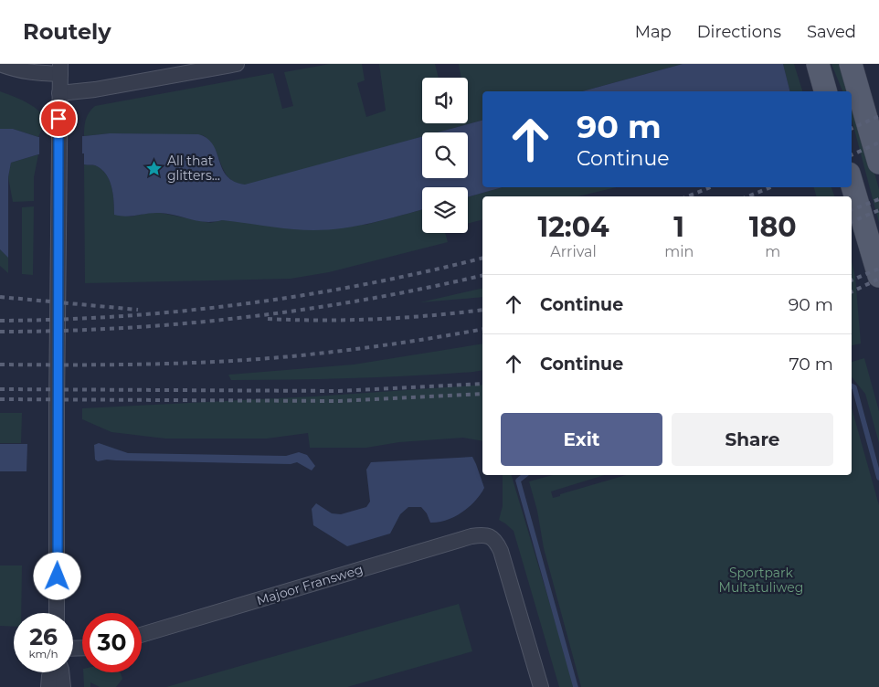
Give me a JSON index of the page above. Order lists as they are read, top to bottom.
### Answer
{
  "streets": {
    "street": ["Majoor Fransweg"]
  },
  "parks": ["Sportpark Multatuliweg"],
  "places": {
    "place": ["All that glitters..."]
  },
  "page": {
    "header": "Routely",
    "nav": ["Map", "Directions", "Saved"],
    "turn": ["90 m", "Continue"],
    "eta": [
      "12:04",
      "Arrival",
      "1",
      "min",
      "180",
      "m"
    ],
    "list": [
      {
        "name": "Continue",
        "value": "90 m"
      },
      {
        "name": "Continue",
        "value": "70 m"
      }
    ],
    "buttons": ["Exit", "Share"],
    "speed": "26 km/h",
    "limit": "30"
  }
}
